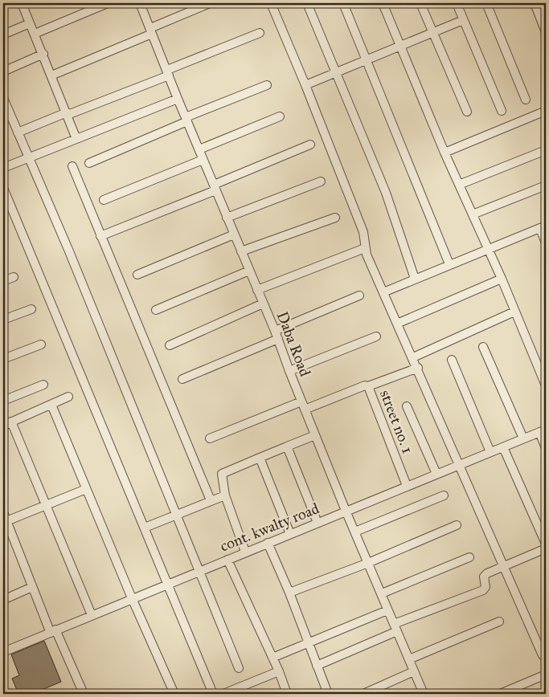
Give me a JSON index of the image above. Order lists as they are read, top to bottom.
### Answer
{
  "streets": {
    "street": ["Daba Road", "street no. 1", "cont. kwalty road"]
  },
  "crossings": [
    ["Daba Road", "street no. 1"],
    ["Daba Road", "cont. kwalty road"],
    ["street no. 1", "cont. kwalty road"]
  ]
}
